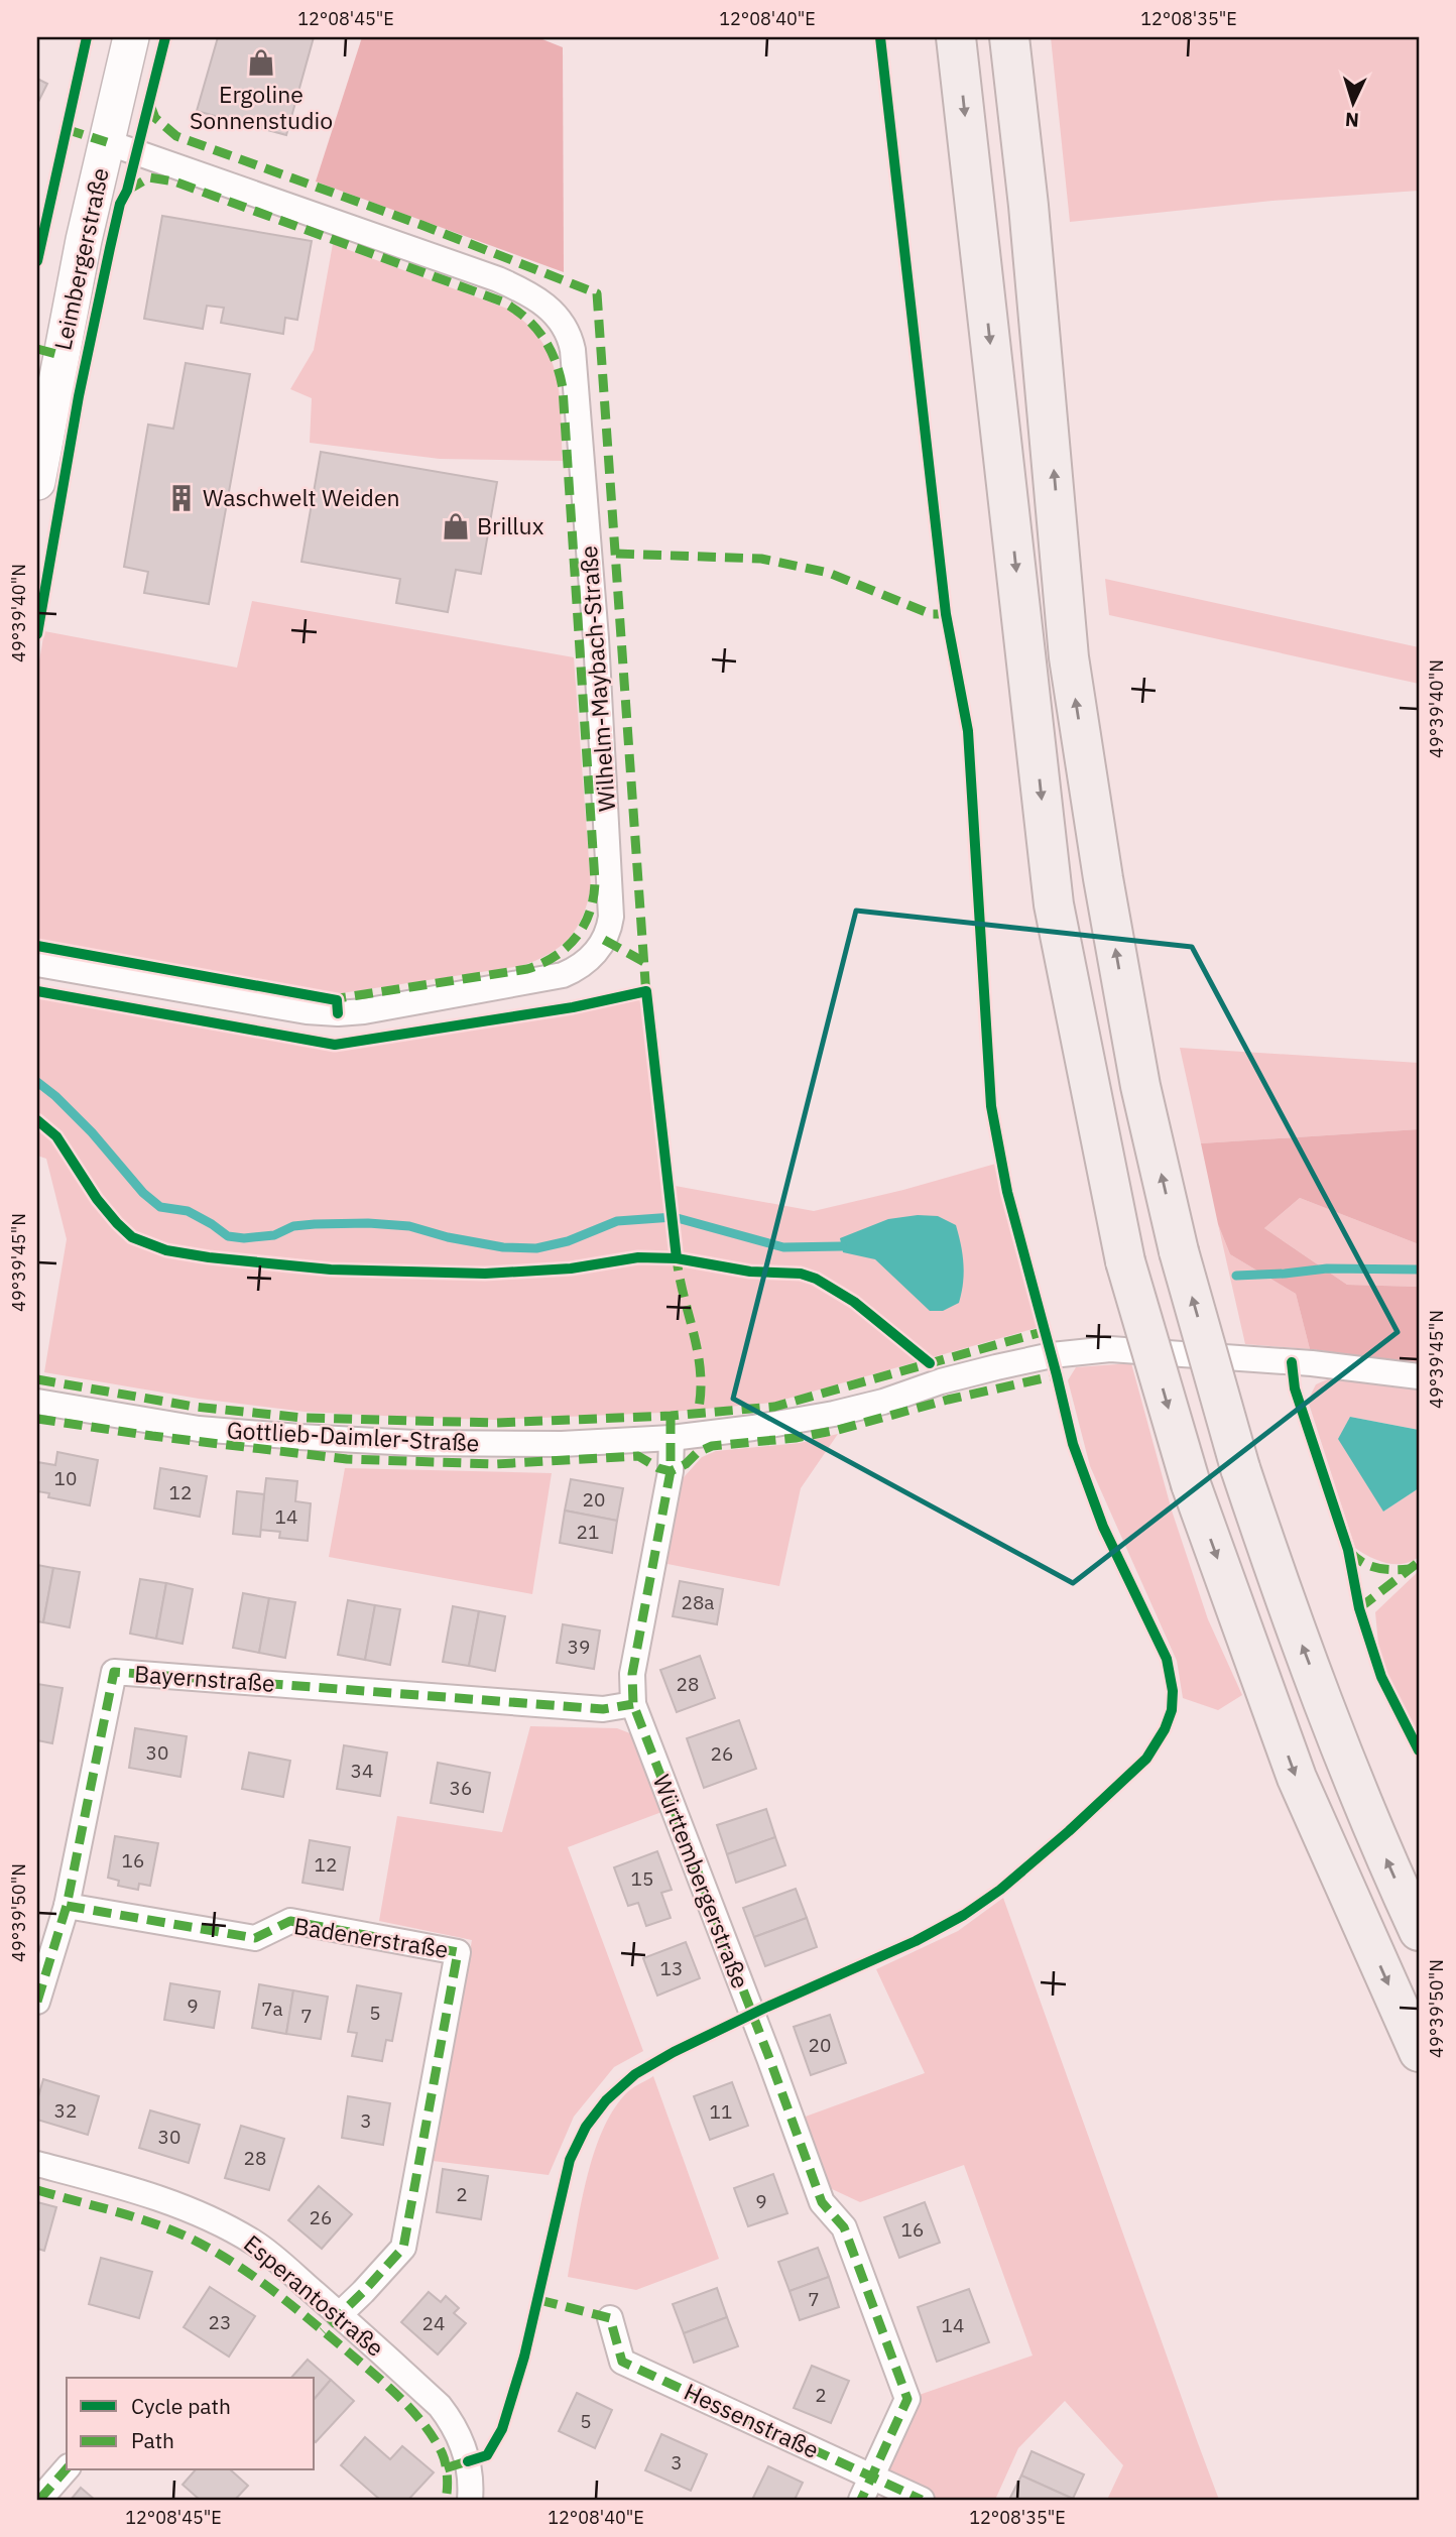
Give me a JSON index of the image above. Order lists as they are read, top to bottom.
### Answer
{
  "streets": {
    "street": [
      "Leimbergerstraße",
      "Wilhelm-Maybach-Straße",
      "Gottlieb-Daimler-Straße",
      "Bayernstraße",
      "Württembergerstraße",
      "Badenerstraße",
      "Esperantostraße",
      "Hessenstraße"
    ]
  },
  "crossings": [
    ["Leimbergerstraße", "Wilhelm-Maybach-Straße"],
    ["Gottlieb-Daimler-Straße", "Württembergerstraße"],
    ["Bayernstraße", "Württembergerstraße"],
    ["Bayernstraße", "Badenerstraße"],
    ["Württembergerstraße", "Hessenstraße"],
    ["Badenerstraße", "Esperantostraße"]
  ],
  "places": {
    "shop": ["Ergoline Sonnenstudio", "Brillux"],
    "building": ["Waschwelt Weiden"]
  },
  "house_numbers": [
    "10",
    "12",
    "20",
    "14",
    "21",
    "28a",
    "39",
    "28",
    "30",
    "26",
    "34",
    "36",
    "16",
    "12",
    "15",
    "13",
    "9",
    "7a",
    "5",
    "7",
    "20",
    "32",
    "11",
    "3",
    "30",
    "28",
    "2",
    "9",
    "26",
    "16",
    "7",
    "23",
    "24",
    "14",
    "2",
    "5",
    "3"
  ],
  "legend": ["Cycle path", "Path"],
  "north": "bottom",
  "coordinates": [
    "12°08'45\"E",
    "12°08'40\"E",
    "12°08'35\"E",
    "49°39'40\"N",
    "49°39'45\"N",
    "49°39'50\"N"
  ]
}
